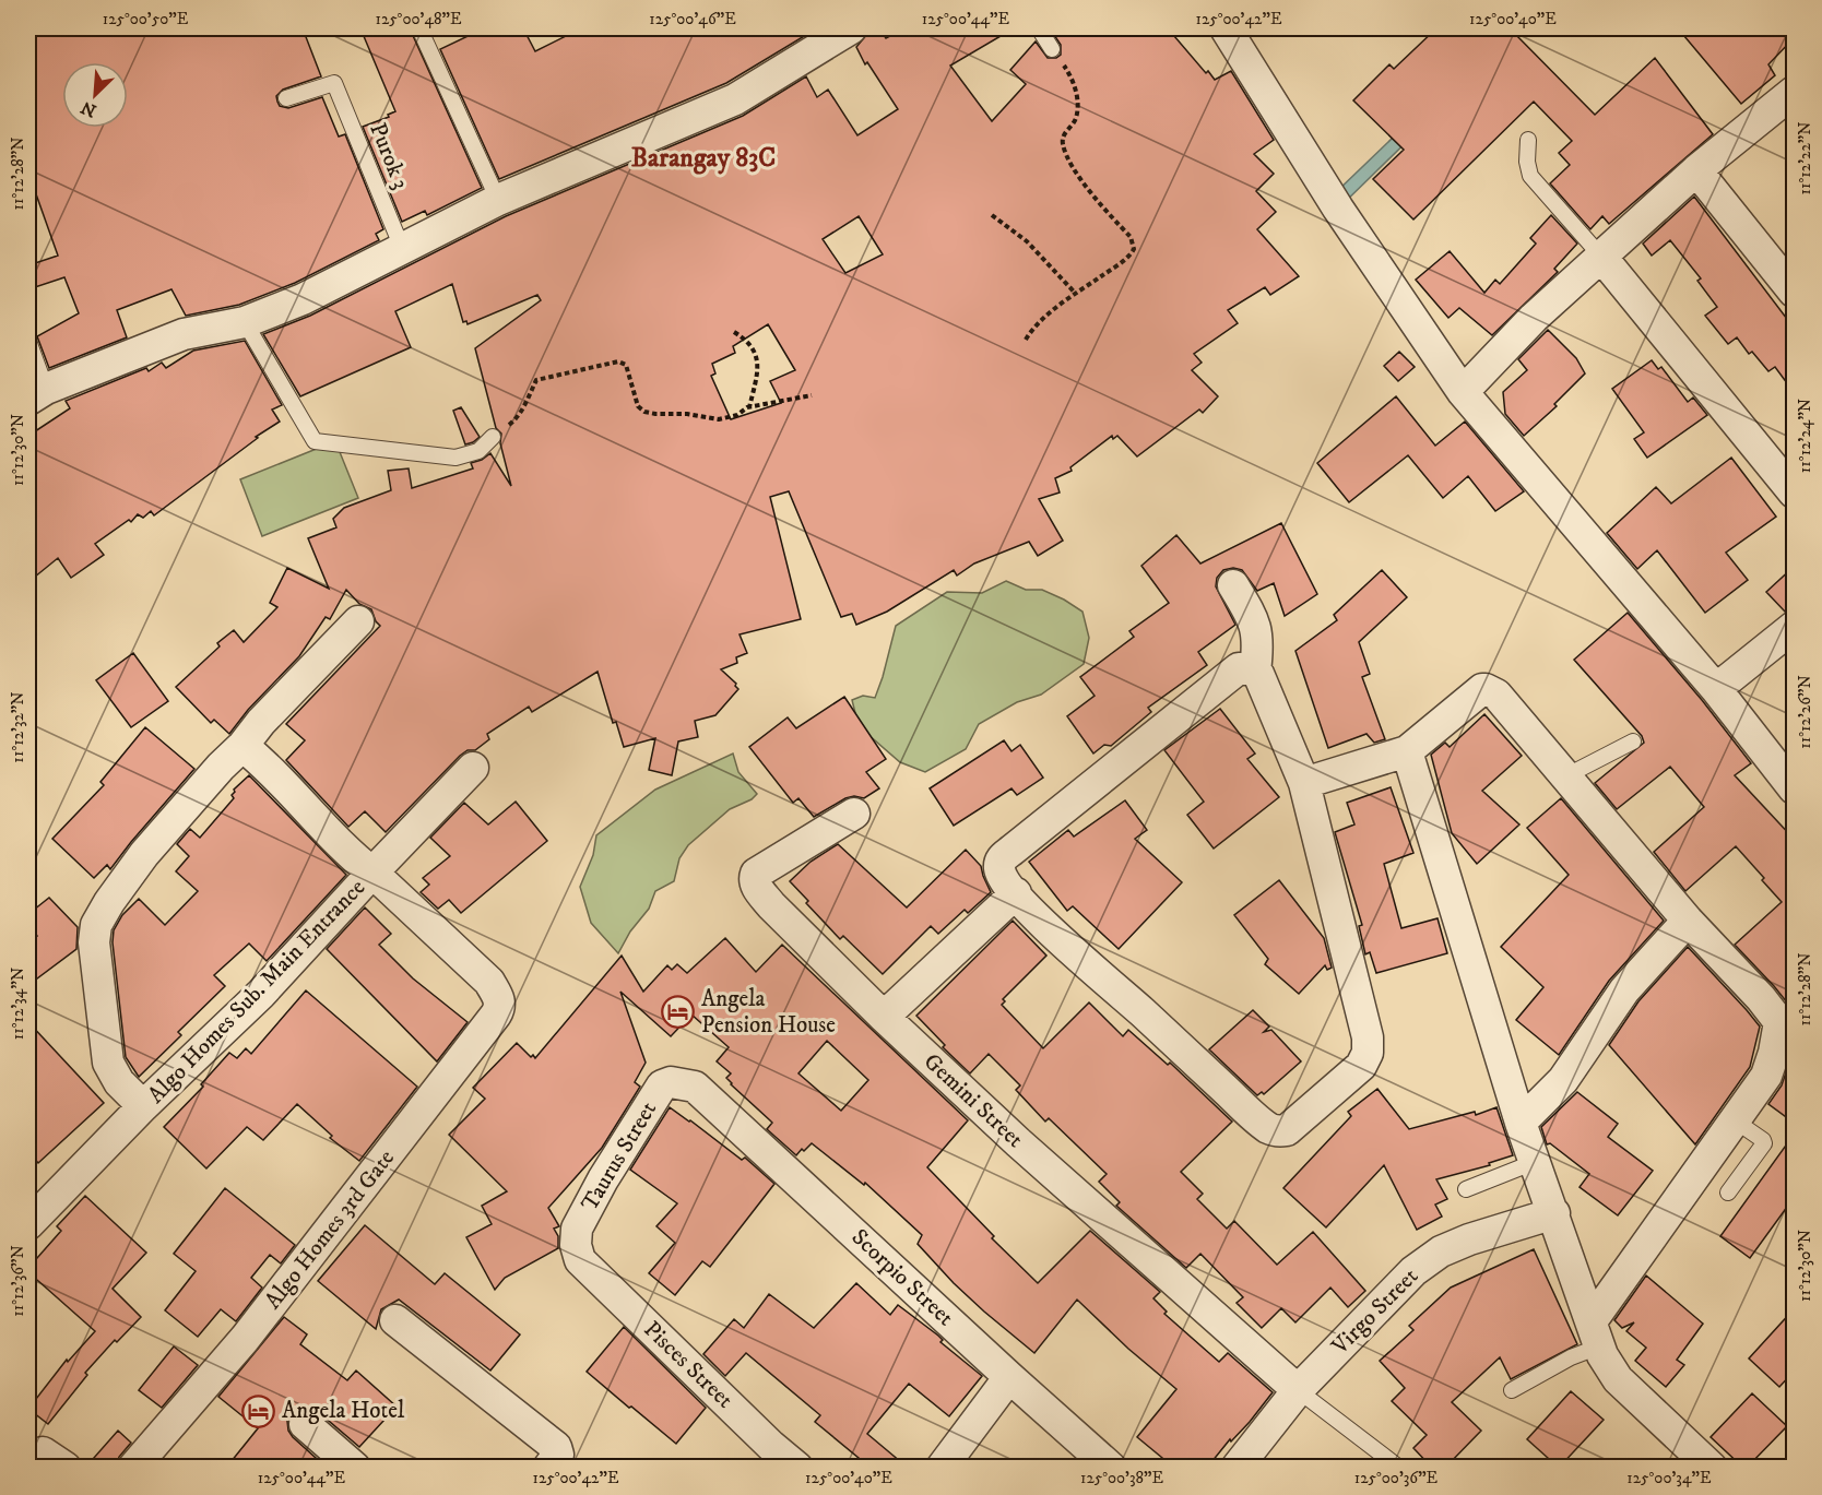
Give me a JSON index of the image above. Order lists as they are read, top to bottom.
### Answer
{
  "streets": {
    "street": [
      "Algo Homes Sub. Main Entrance",
      "Gemini Street",
      "Taurus Street",
      "Algo Homes 3rd Gate",
      "Scorpio Street",
      "Virgo Street",
      "Pisces Street"
    ],
    "lane": ["Purok 3"]
  },
  "crossings": [
    ["Algo Homes Sub. Main Entrance", "Algo Homes 3rd Gate"],
    ["Gemini Street", "Virgo Street"],
    ["Taurus Street", "Scorpio Street"],
    ["Taurus Street", "Pisces Street"]
  ],
  "districts": ["Barangay 83C"],
  "places": {
    "hotel": ["Angela Pension House", "Angela Hotel"]
  },
  "north": "bottom left",
  "coordinates": [
    "125°00'50\"E",
    "125°00'48\"E",
    "125°00'46\"E",
    "125°00'44\"E",
    "125°00'42\"E",
    "125°00'40\"E",
    "11°12'22\"N",
    "11°12'28\"N",
    "11°12'24\"N",
    "11°12'30\"N",
    "11°12'26\"N",
    "11°12'32\"N",
    "11°12'34\"N",
    "11°12'36\"N",
    "125°00'38\"E",
    "125°00'36\"E",
    "125°00'34\"E"
  ]
}
